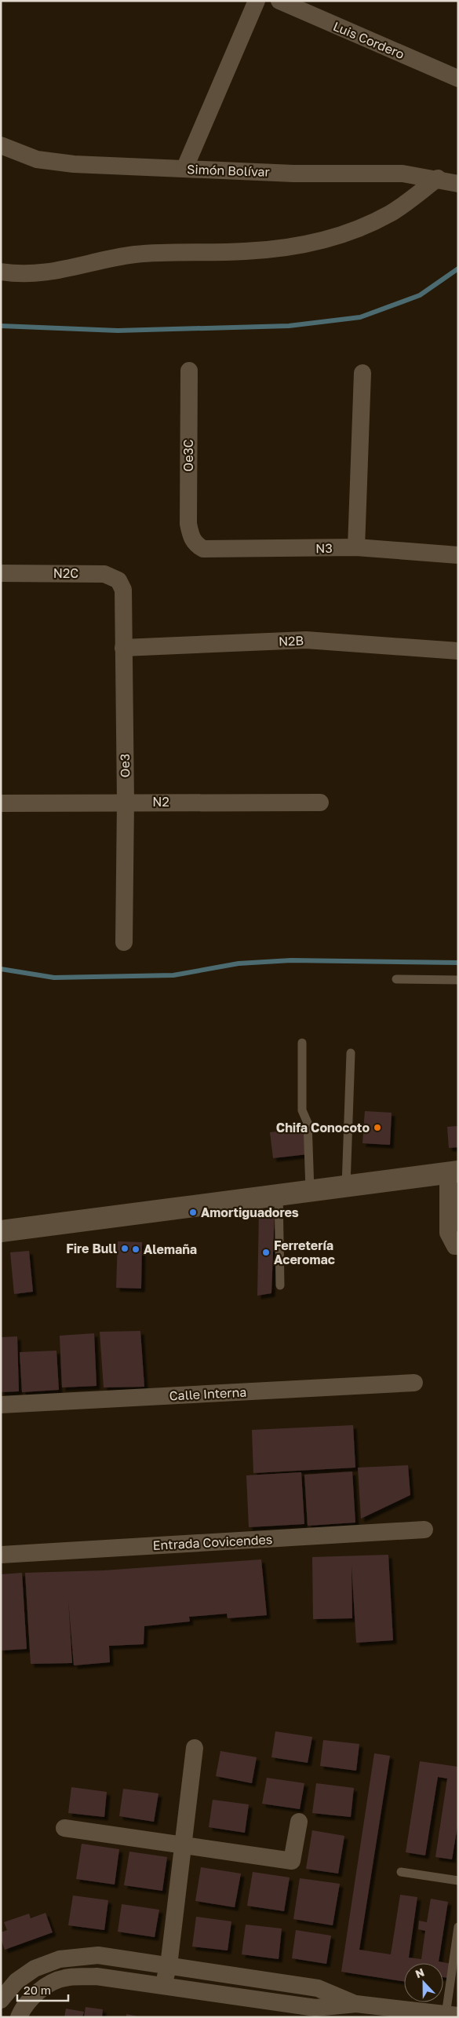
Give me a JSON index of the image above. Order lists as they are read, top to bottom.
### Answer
{
  "streets": {
    "street": [
      "Luis Cordero",
      "Simón Bolívar",
      "Oe3C",
      "N3",
      "N2C",
      "N2B",
      "Oe3",
      "N2",
      "Calle Interna",
      "Entrada Covicendes"
    ]
  },
  "crossings": [
    ["Oe3C", "N3"],
    ["N2C", "Oe3"],
    ["N2B", "Oe3"],
    ["Oe3", "N2"]
  ],
  "places": [
    "Chifa Conocoto",
    "Amortiguadores",
    "Fire Bull",
    "Alemaña",
    "Ferretería Aceromac"
  ],
  "scale_bar": "20 m",
  "north": "top"
}
